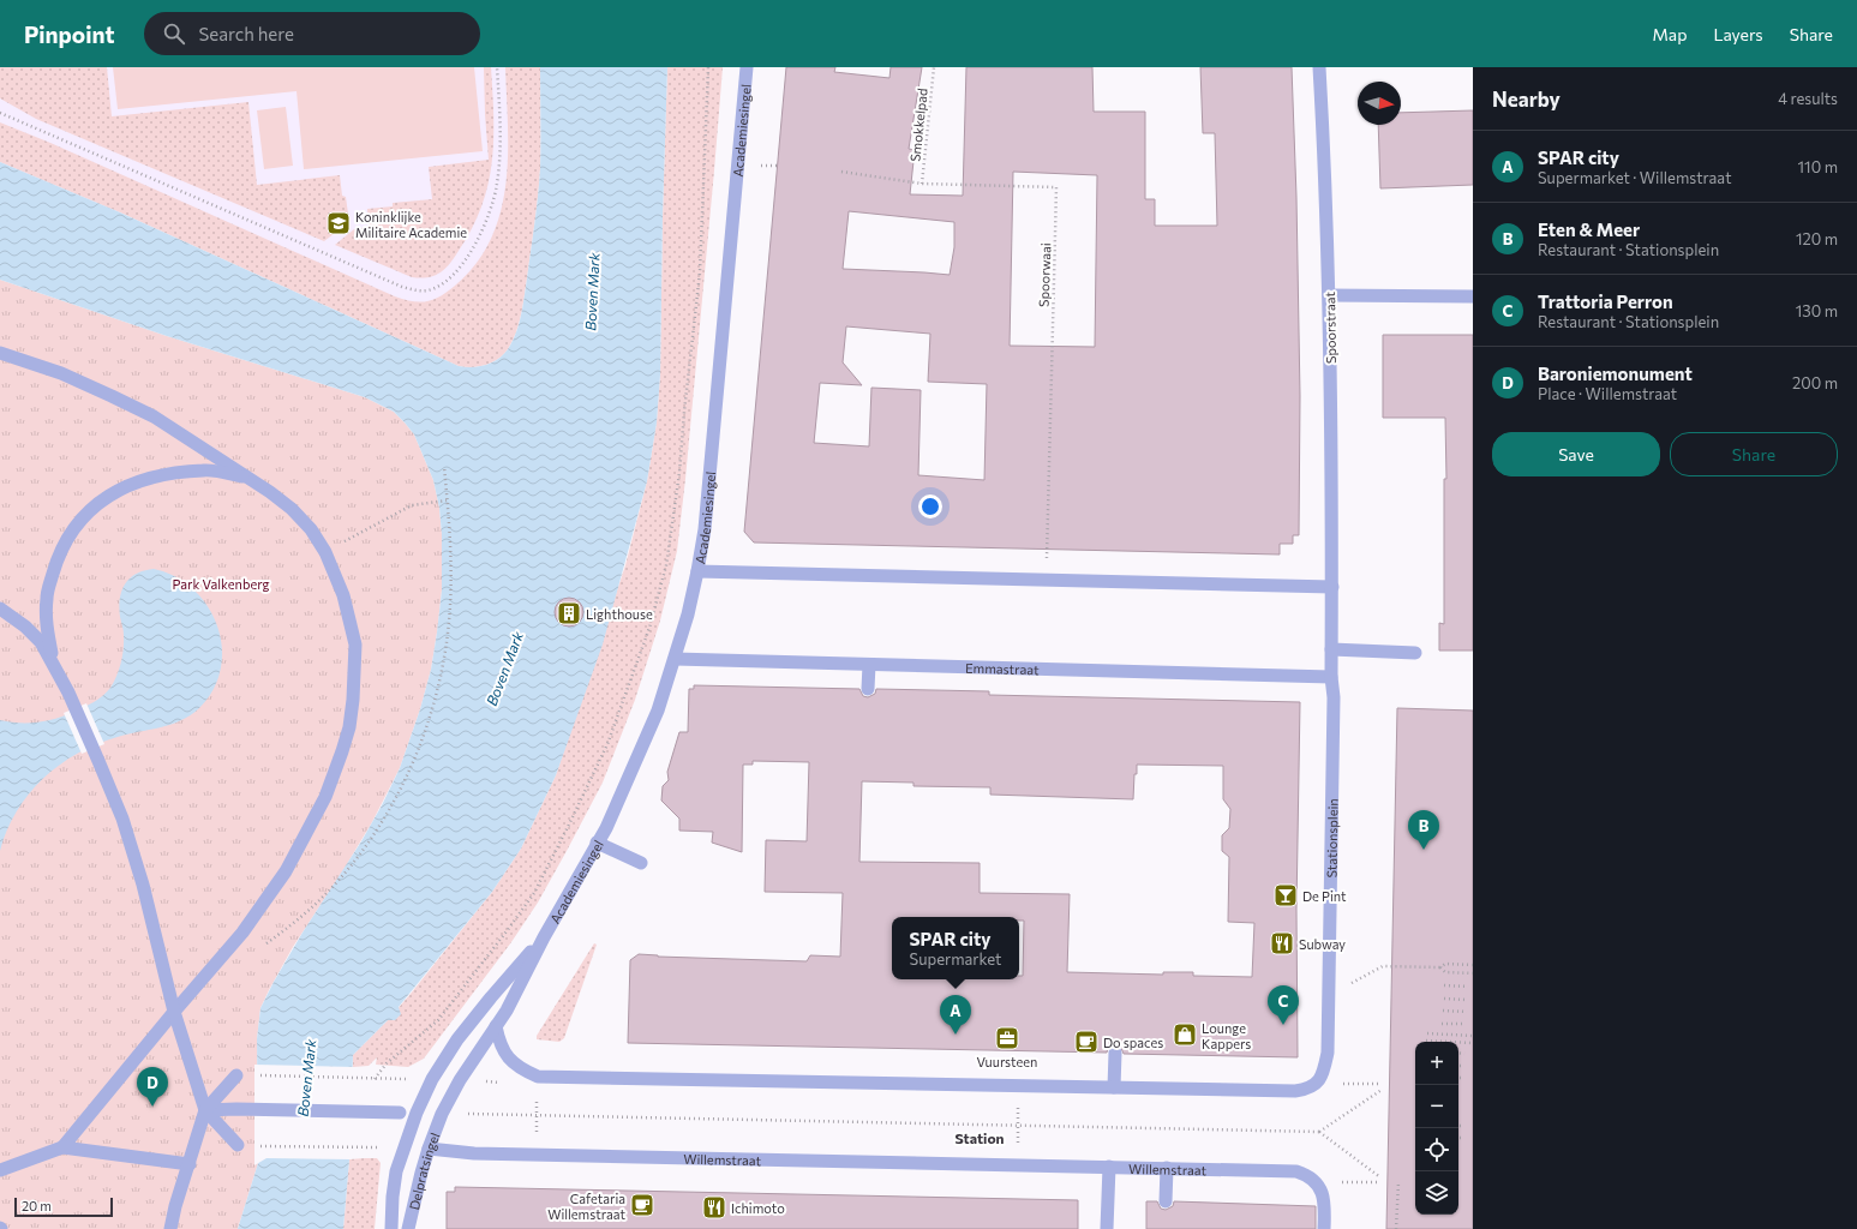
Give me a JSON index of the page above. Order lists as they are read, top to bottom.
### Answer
{
  "streets": {
    "street": [
      "Academiesingel",
      "Spoorstraat",
      "Emmastraat",
      "Stationsplein",
      "Willemstraat",
      "Delpratsingel"
    ],
    "path": ["Smokkelpad", "Spoorwaai"]
  },
  "crossings": [
    ["Smokkelpad", "Spoorwaai"],
    ["Academiesingel", "Emmastraat"],
    ["Academiesingel", "Delpratsingel"],
    ["Spoorstraat", "Stationsplein"],
    ["Emmastraat", "Stationsplein"],
    ["Willemstraat", "Delpratsingel"]
  ],
  "districts": ["Station"],
  "water": ["Boven Mark"],
  "parks": ["Park Valkenberg"],
  "places": {
    "school or university": ["Koninklijke Militaire Academie"],
    "building": ["Lighthouse"],
    "bar": ["De Pint"],
    "restaurant": ["Subway", "Ichimoto"],
    "shop": ["Lounge Kappers"],
    "office": ["Vuursteen"],
    "cafe": ["Do spaces", "Cafetaria Willemstraat"]
  },
  "scale_bar": "20 m",
  "north": "right",
  "page": {
    "header": "Pinpoint",
    "search": "Search here",
    "nav": ["Map", "Layers", "Share"],
    "heading": ["Nearby", "4 results"],
    "list": [
      {
        "mark": "A",
        "name": "SPAR city",
        "note": "Supermarket · Willemstraat",
        "value": "110 m"
      },
      {
        "mark": "B",
        "name": "Eten & Meer",
        "note": "Restaurant · Stationsplein",
        "value": "120 m"
      },
      {
        "mark": "C",
        "name": "Trattoria Perron",
        "note": "Restaurant · Stationsplein",
        "value": "130 m"
      },
      {
        "mark": "D",
        "name": "Baroniemonument",
        "note": "Place · Willemstraat",
        "value": "200 m"
      }
    ],
    "buttons": ["Save", "Share"],
    "pins": [
      "B",
      "C",
      "A",
      "D"
    ],
    "popup": ["SPAR city", "Supermarket"],
    "map_buttons": ["+", "−"],
    "scale": "20 m"
  }
}
